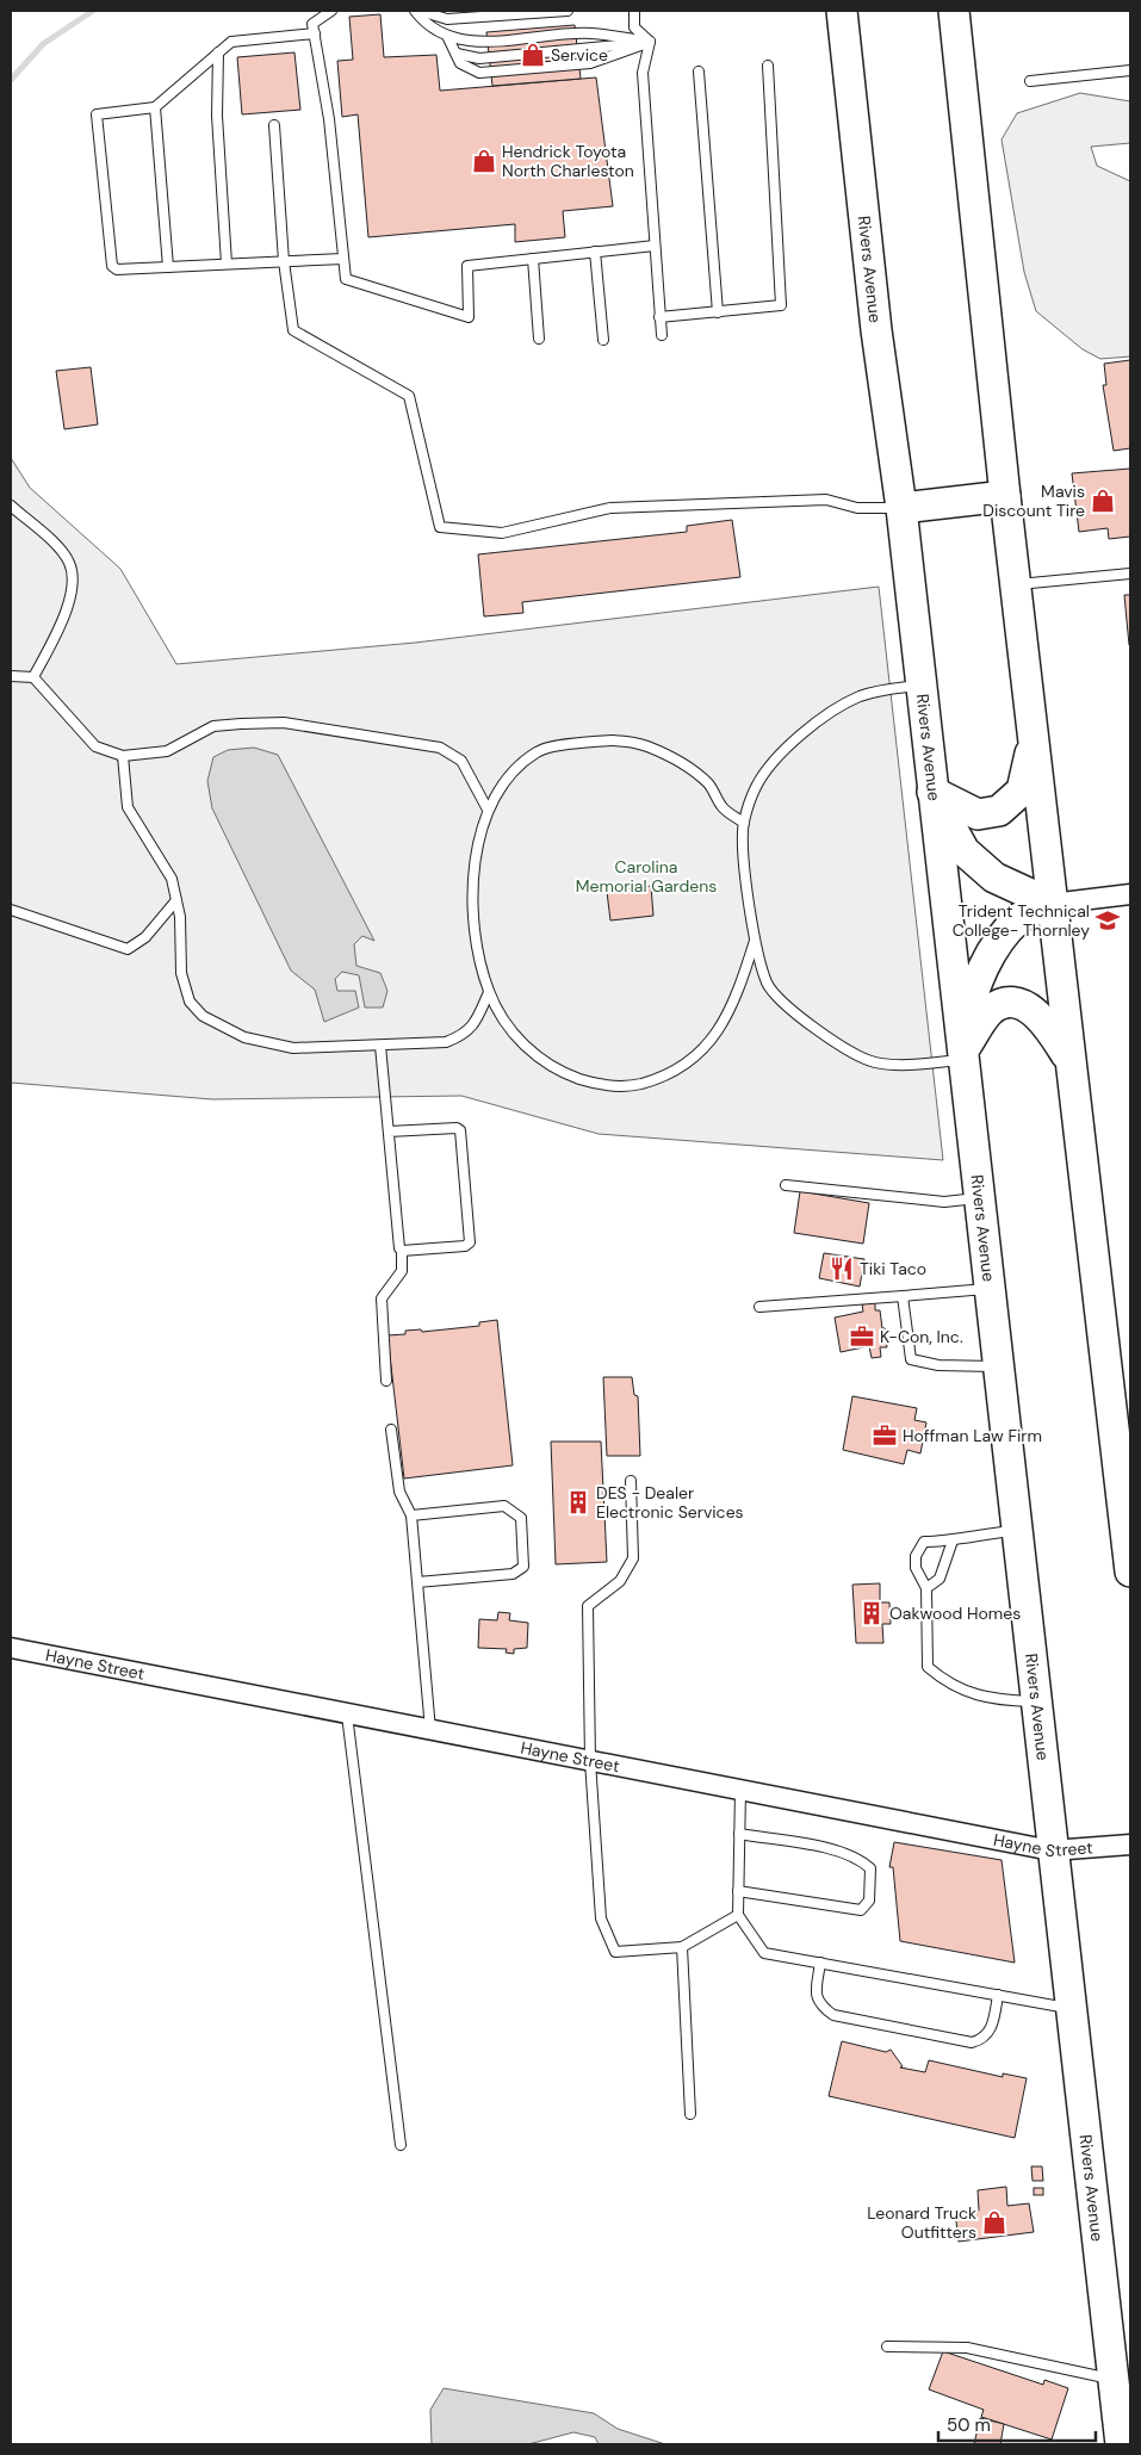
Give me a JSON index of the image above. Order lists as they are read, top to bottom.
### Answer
{
  "streets": {
    "main road": ["Rivers Avenue"],
    "street": ["Hayne Street"]
  },
  "crossings": [
    ["Rivers Avenue", "Hayne Street"]
  ],
  "parks": ["Carolina Memorial Gardens"],
  "places": {
    "shop": [
      "Service",
      "Hendrick Toyota North Charleston",
      "Mavis Discount Tire",
      "Leonard Truck Outfitters"
    ],
    "school or university": ["Trident Technical College- Thornley"],
    "restaurant": ["Tiki Taco"],
    "office": ["K-Con, Inc.", "Hoffman Law Firm"],
    "building": ["DES - Dealer Electronic Services", "Oakwood Homes"]
  },
  "scale_bar": "50 m"
}
